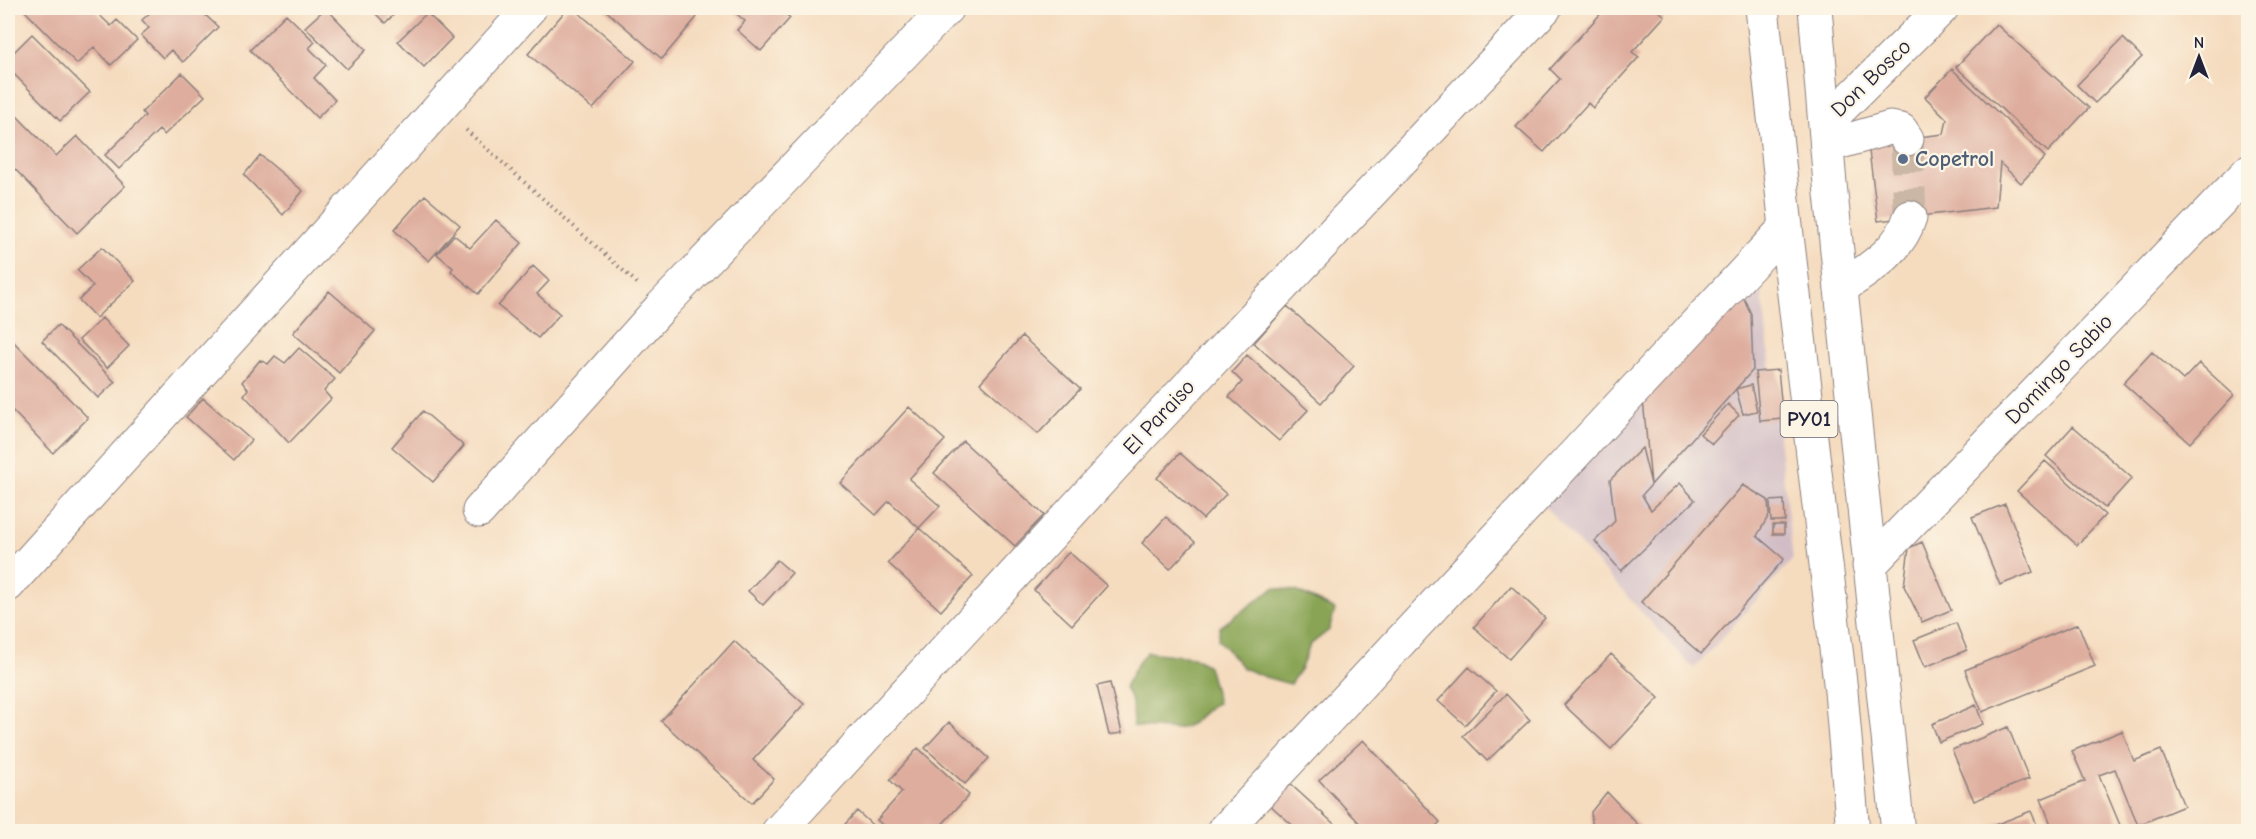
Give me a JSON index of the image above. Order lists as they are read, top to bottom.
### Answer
{
  "streets": {
    "main road": [
      "Don Bosco",
      "Domingo Sabio",
      "El Paraiso",
      "PY01"
    ]
  },
  "crossings": [
    ["Don Bosco", "PY01"],
    ["Domingo Sabio", "PY01"]
  ],
  "places": ["Copetrol"],
  "north": "top"
}
